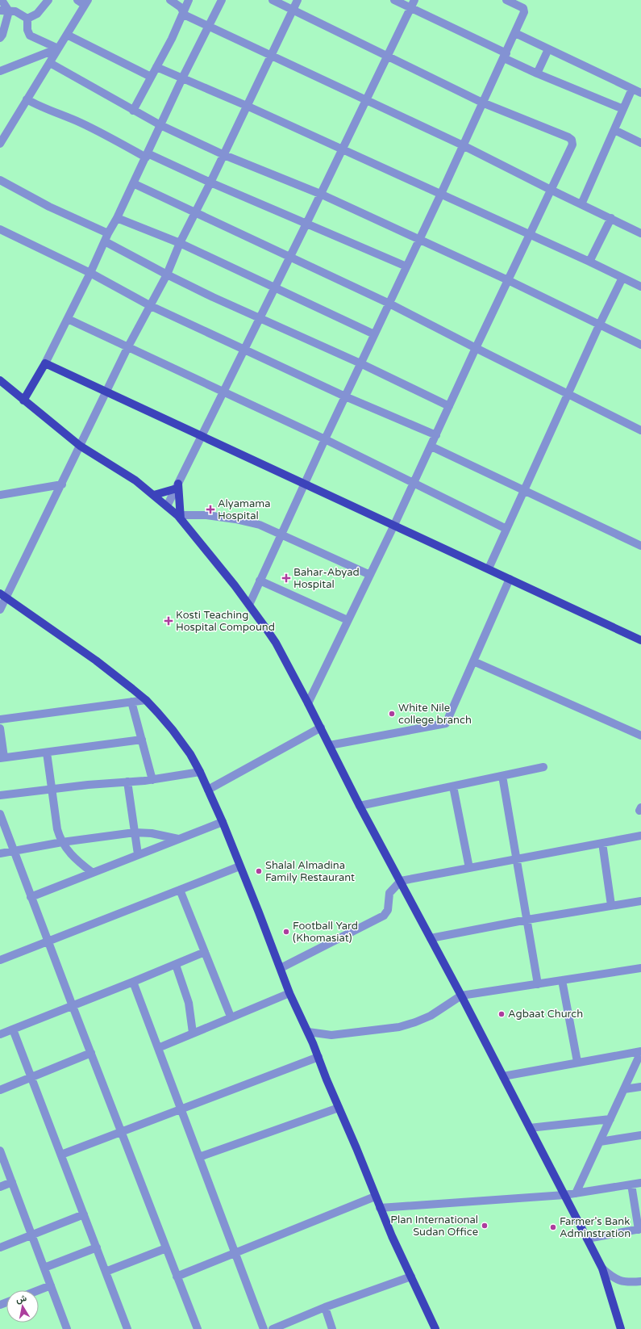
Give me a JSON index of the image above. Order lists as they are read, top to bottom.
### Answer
{
  "places": {
    "health": ["Alyamama Hospital", "Bahar-Abyad Hospital", "Kosti Teaching Hospital Compound"],
    "other": [
      "White Nile college branch",
      "Shalal Almadina Family Restaurant",
      "Football Yard (Khomasiat)",
      "Agbaat Church",
      "Plan International Sudan Office",
      "Farmer's Bank Adminstration"
    ]
  },
  "north": "top"
}
